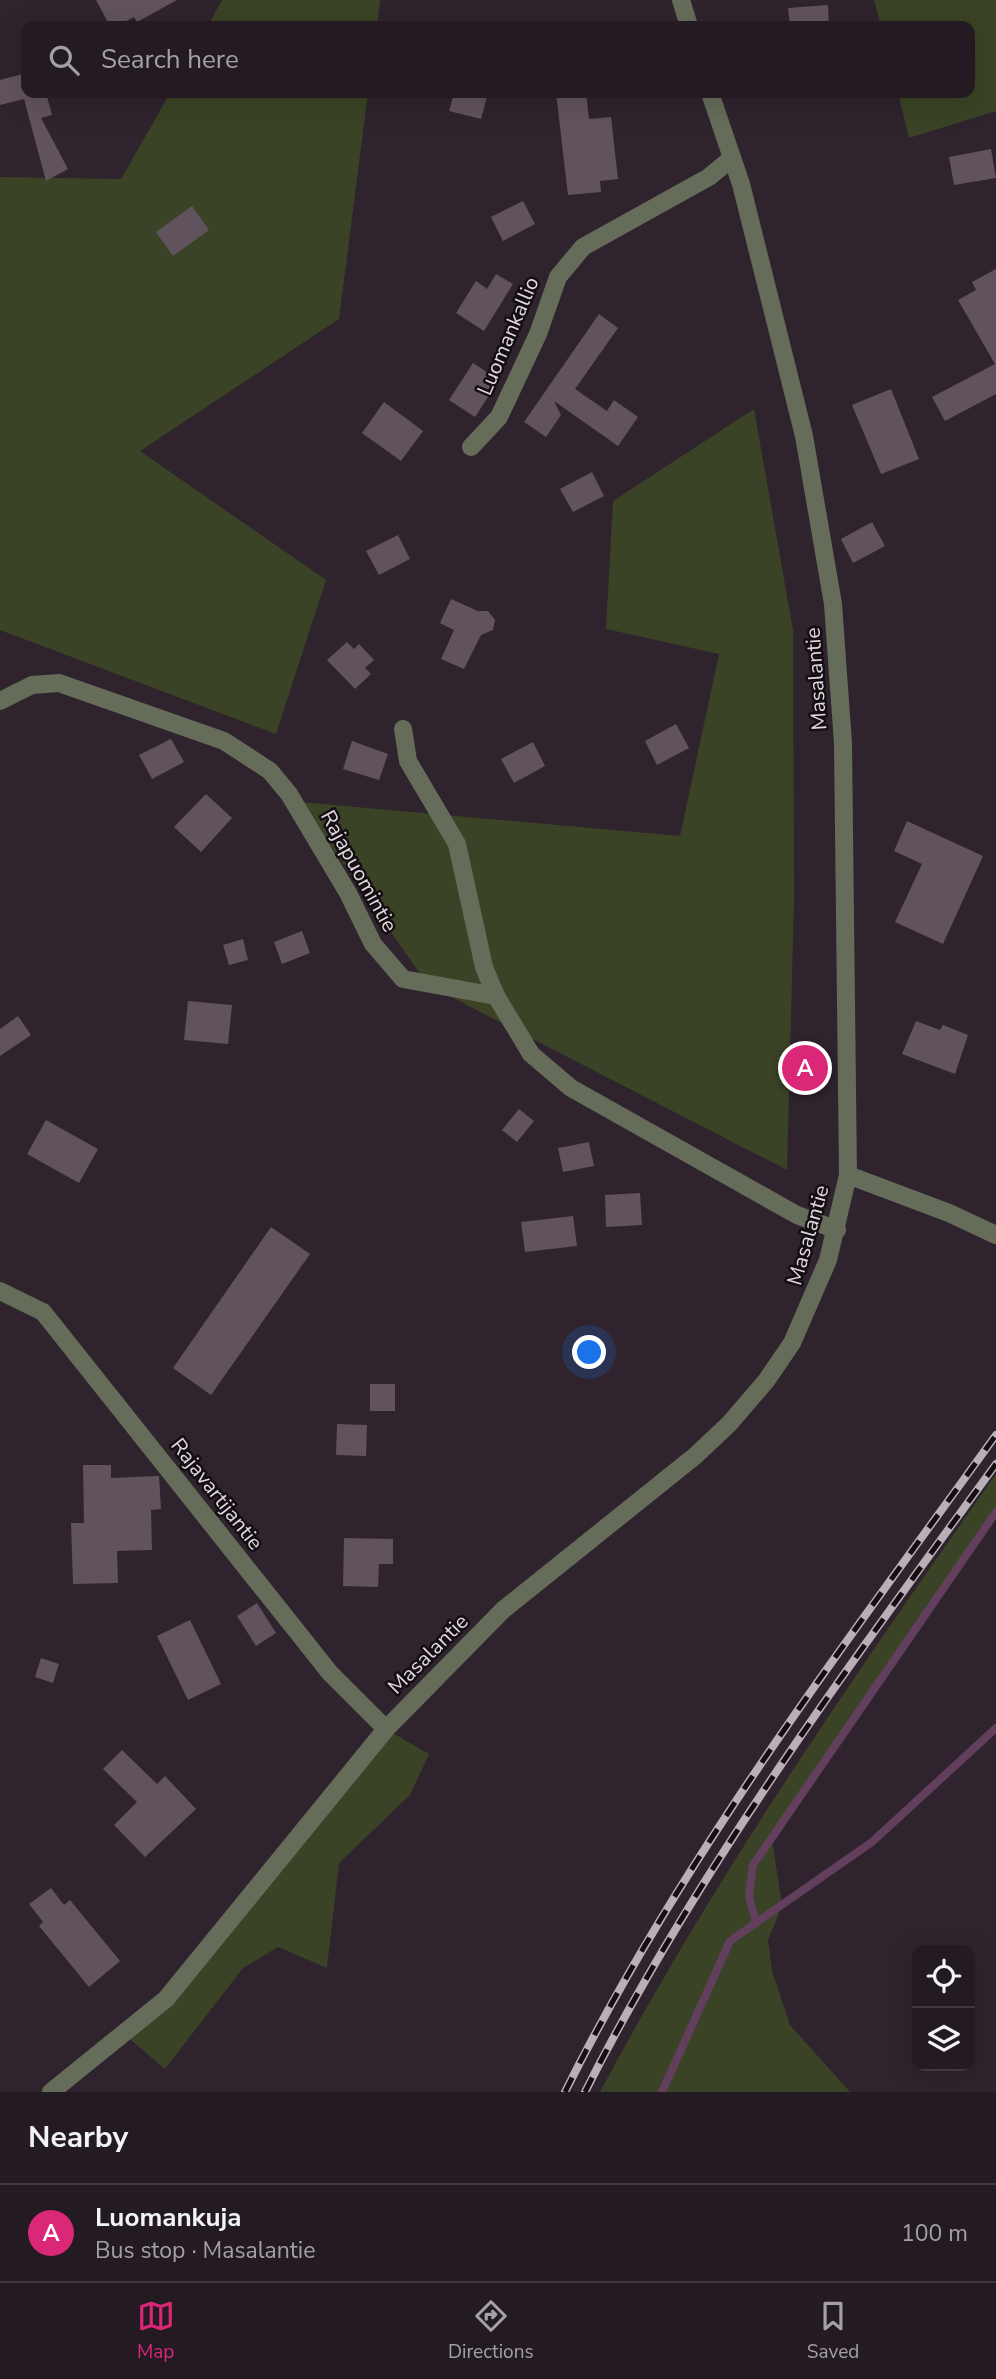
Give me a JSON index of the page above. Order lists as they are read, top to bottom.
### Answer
{
  "streets": {
    "street": [
      "Luomankallio",
      "Masalantie",
      "Rajapuomintie",
      "Rajavartijantie"
    ]
  },
  "crossings": [
    ["Luomankallio", "Masalantie"],
    ["Masalantie", "Rajavartijantie"]
  ],
  "page": {
    "search": "Search here",
    "pins": "A",
    "heading": "Nearby",
    "list": [
      {
        "mark": "A",
        "name": "Luomankuja",
        "note": "Bus stop · Masalantie",
        "value": "100 m"
      }
    ],
    "nav": ["Map", "Directions", "Saved"]
  }
}
